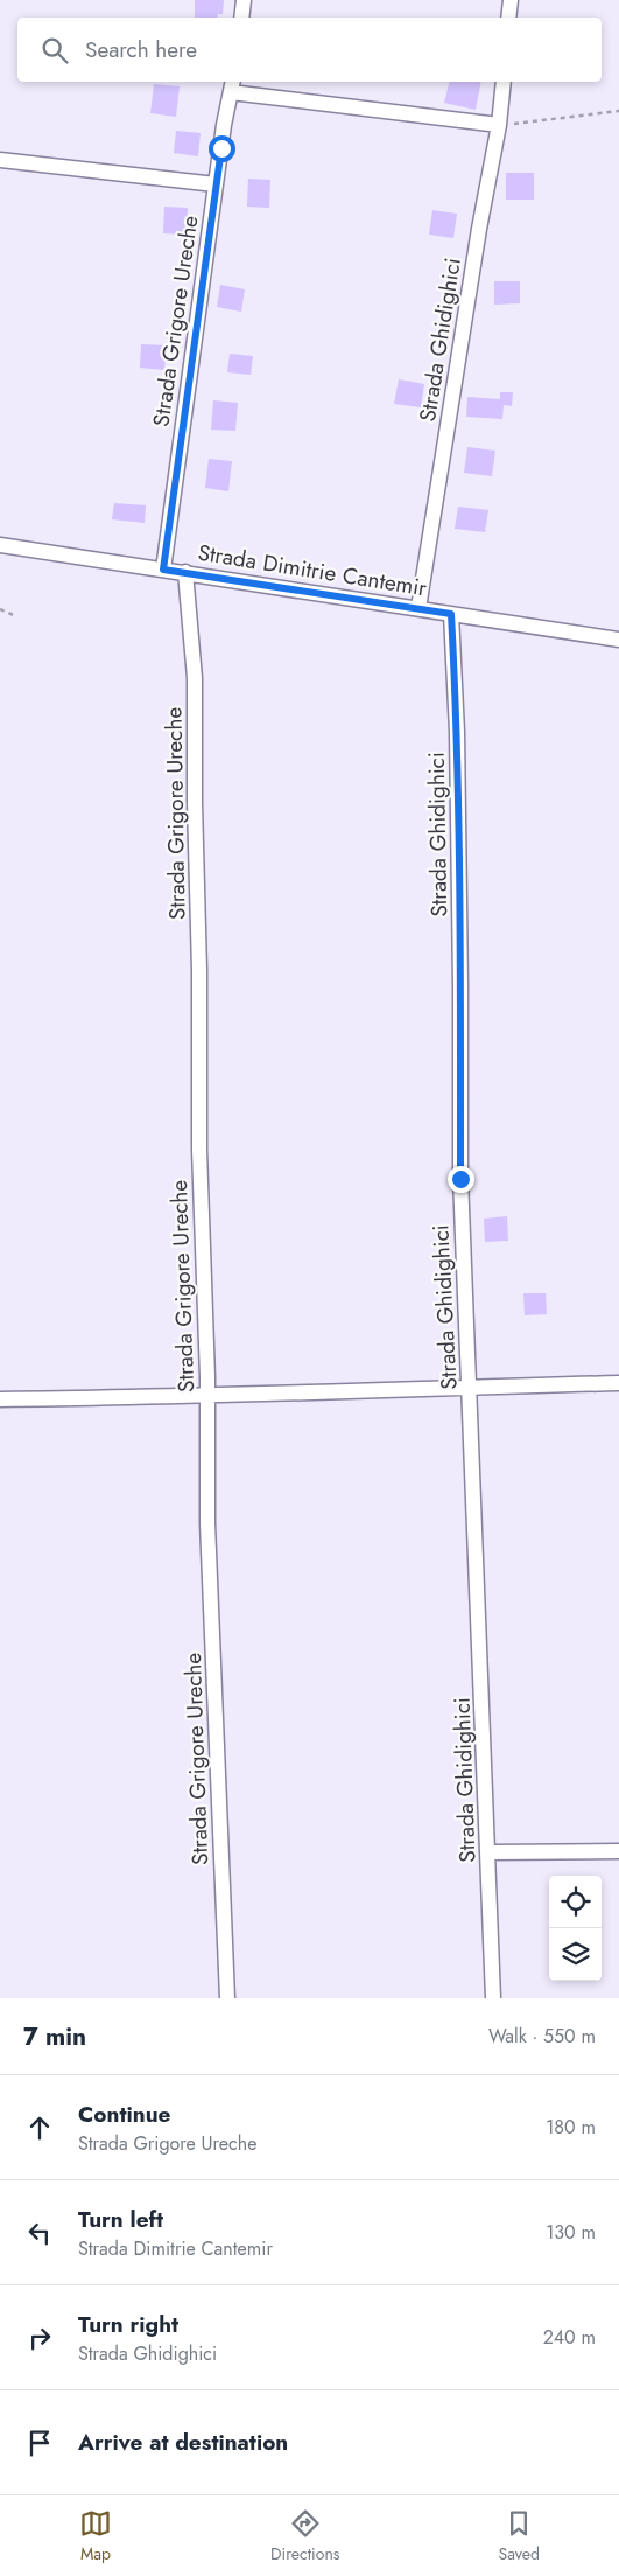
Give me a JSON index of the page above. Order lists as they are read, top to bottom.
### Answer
{
  "streets": {
    "street": ["Strada Grigore Ureche", "Strada Ghidighici", "Strada Dimitrie Cantemir"]
  },
  "crossings": [
    ["Strada Grigore Ureche", "Strada Dimitrie Cantemir"],
    ["Strada Ghidighici", "Strada Dimitrie Cantemir"]
  ],
  "page": {
    "search": "Search here",
    "heading": ["7 min", "Walk · 550 m"],
    "list": [
      ["Continue", "Strada Grigore Ureche", "180 m"],
      ["Turn left", "Strada Dimitrie Cantemir", "130 m"],
      ["Turn right", "Strada Ghidighici", "240 m"],
      "Arrive at destination"
    ],
    "nav": ["Map", "Directions", "Saved"]
  }
}
